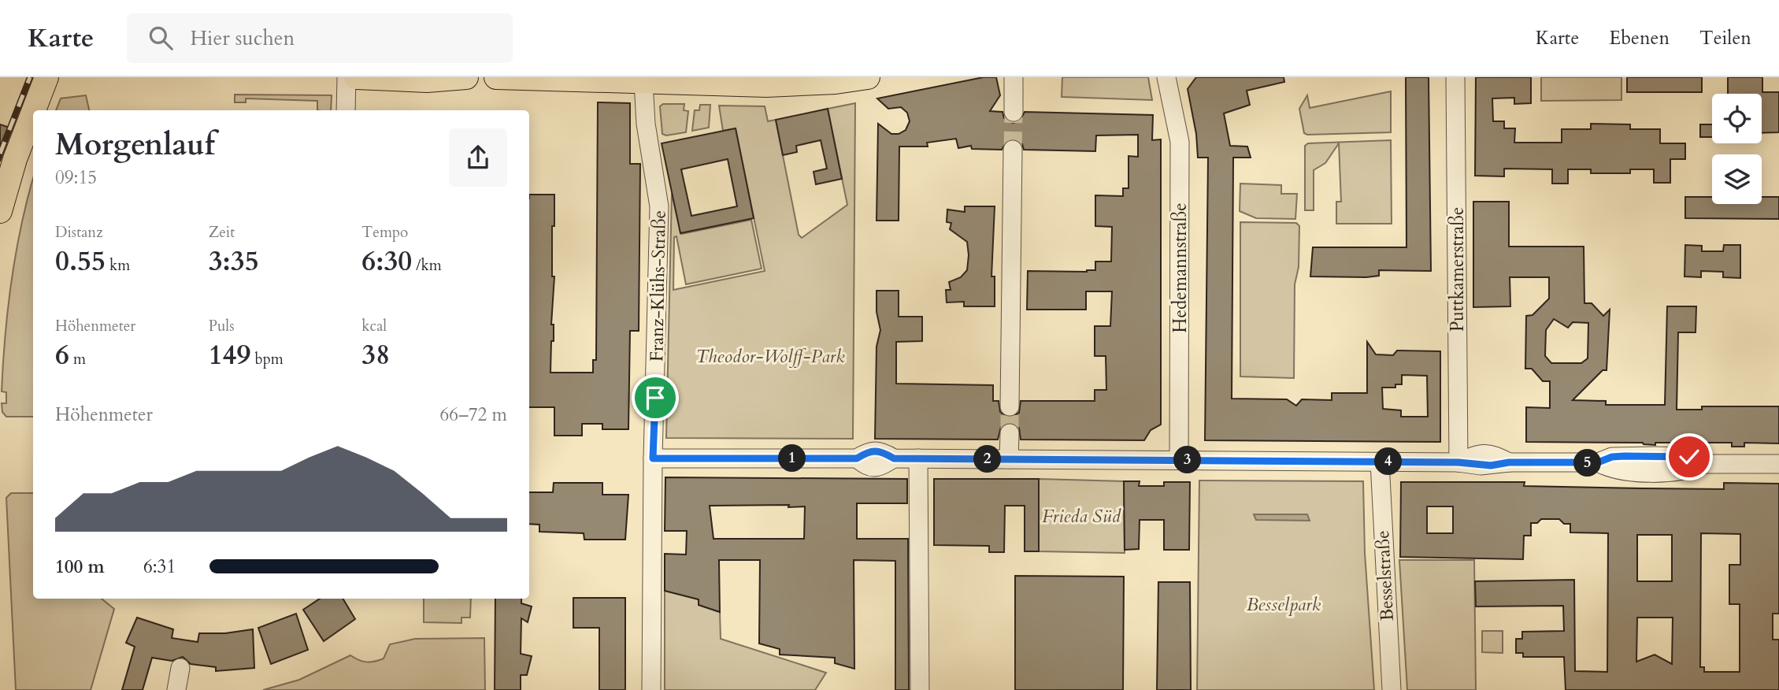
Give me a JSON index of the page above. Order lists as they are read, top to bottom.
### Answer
{
  "streets": {
    "street": [
      "Hedemannstraße",
      "Puttkamerstraße",
      "Franz-Klühs-Straße",
      "Besselstraße"
    ]
  },
  "parks": ["Theodor-Wolff-Park", "Frieda Süd", "Besselpark"],
  "page": {
    "header": "Karte",
    "search": "Hier suchen",
    "nav": ["Karte", "Ebenen", "Teilen"],
    "heading": ["Morgenlauf", "09:15"],
    "stats": [
      ["Distanz", "0.55 km"],
      ["Zeit", "3:35"],
      ["Tempo", "6:30 /km"],
      ["Höhenmeter", "6 m"],
      ["Puls", "149 bpm"],
      ["kcal", "38"]
    ],
    "chart": ["Höhenmeter", "66–72 m"],
    "pins": [
      "1",
      "2",
      "3",
      "4",
      "5"
    ],
    "list": [
      {
        "name": "100 m",
        "note": "6:31"
      }
    ]
  }
}
